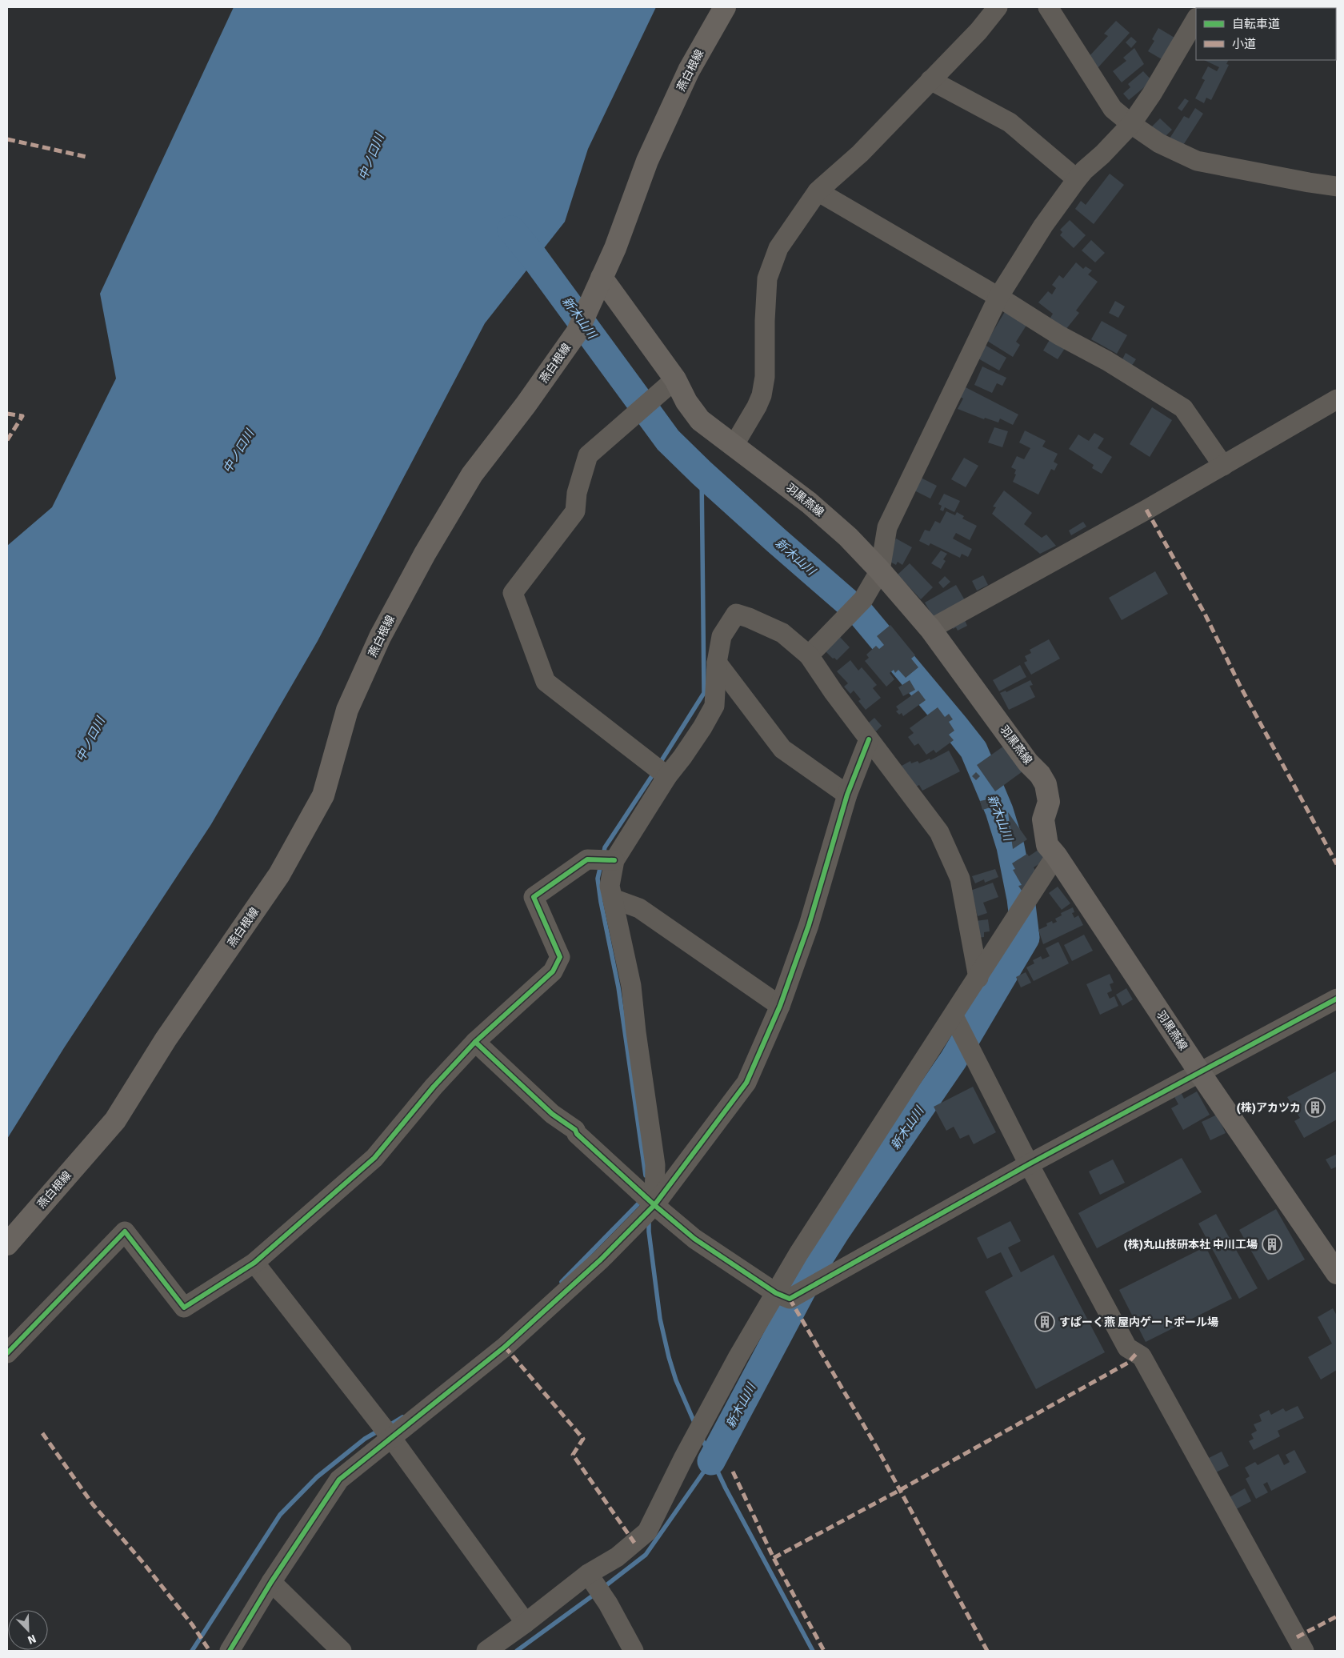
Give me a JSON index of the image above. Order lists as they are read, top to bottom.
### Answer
{
  "streets": {
    "main road": ["燕白根線", "羽黒燕線"]
  },
  "crossings": [
    ["燕白根線", "羽黒燕線"]
  ],
  "water": ["中ノ口川", "新木山川"],
  "places": {
    "building": ["(株)アカツカ", "(株)丸山技研本社 中川工場", "すぱーく燕 屋内ゲートボール場"]
  },
  "legend": ["自転車道", "小道"],
  "north": "bottom right"
}
